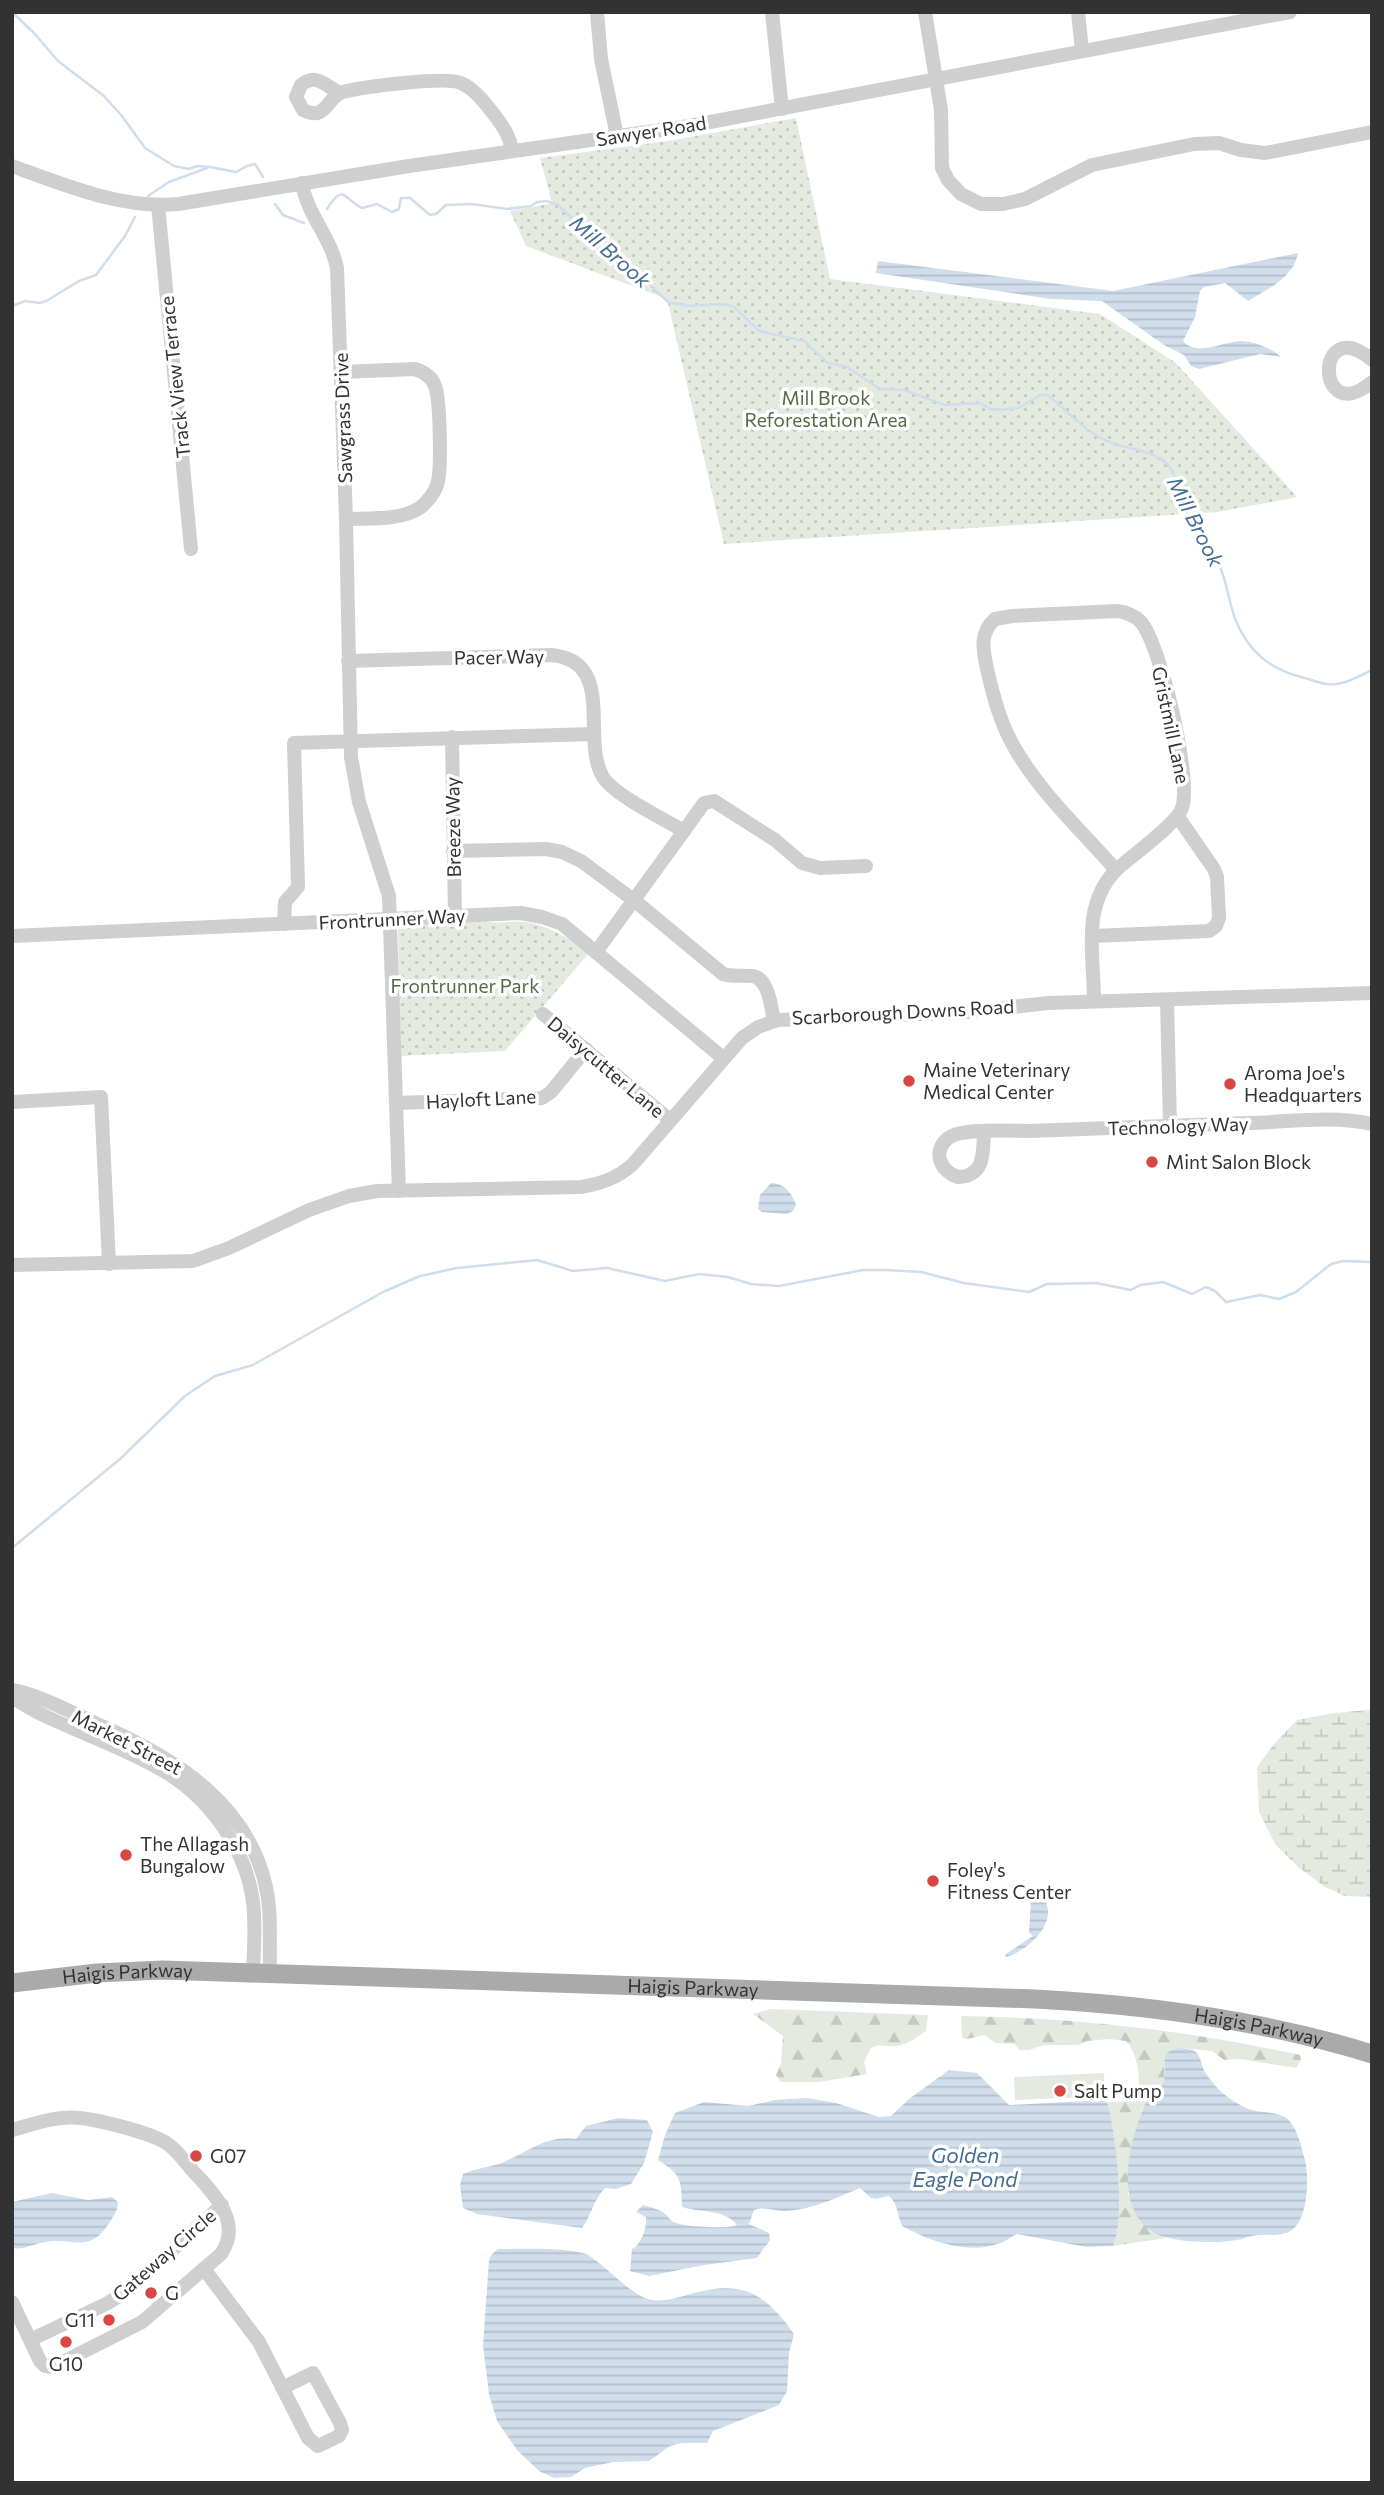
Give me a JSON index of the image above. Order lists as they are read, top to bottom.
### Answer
{
  "streets": {
    "main road": ["Haigis Parkway"],
    "street": [
      "Sawyer Road",
      "Track View Terrace",
      "Sawgrass Drive",
      "Pacer Way",
      "Gristmill Lane",
      "Breeze Way",
      "Frontrunner Way",
      "Scarborough Downs Road",
      "Daisycutter Lane",
      "Hayloft Lane",
      "Technology Way",
      "Market Street",
      "Gateway Circle"
    ]
  },
  "crossings": [
    ["Sawyer Road", "Track View Terrace"],
    ["Sawyer Road", "Sawgrass Drive"],
    ["Sawgrass Drive", "Pacer Way"],
    ["Sawgrass Drive", "Frontrunner Way"],
    ["Sawgrass Drive", "Scarborough Downs Road"],
    ["Sawgrass Drive", "Hayloft Lane"],
    ["Breeze Way", "Frontrunner Way"],
    ["Frontrunner Way", "Scarborough Downs Road"],
    ["Scarborough Downs Road", "Daisycutter Lane"],
    ["Daisycutter Lane", "Hayloft Lane"],
    ["Market Street", "Haigis Parkway"]
  ],
  "water": ["Mill Brook", "Golden Eagle Pond"],
  "parks": ["Mill Brook Reforestation Area", "Frontrunner Park"],
  "places": [
    "Maine Veterinary Medical Center",
    "Aroma Joe's Headquarters",
    "Mint Salon Block",
    "The Allagash Bungalow",
    "Foley's Fitness Center",
    "Salt Pump",
    "G07",
    "G",
    "G11",
    "G10"
  ]
}
